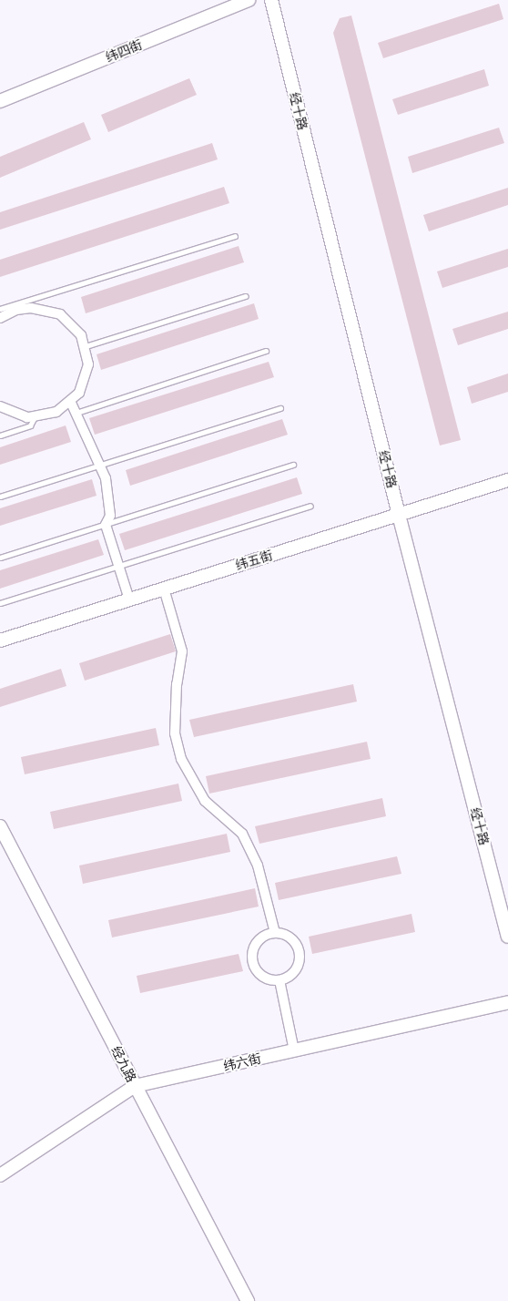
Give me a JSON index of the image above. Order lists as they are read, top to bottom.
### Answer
{
  "streets": {
    "street": [
      "纬四街",
      "经十路",
      "纬五街",
      "纬六街",
      "经九路"
    ]
  },
  "crossings": [
    ["经十路", "纬五街"],
    ["纬六街", "经九路"]
  ]
}
